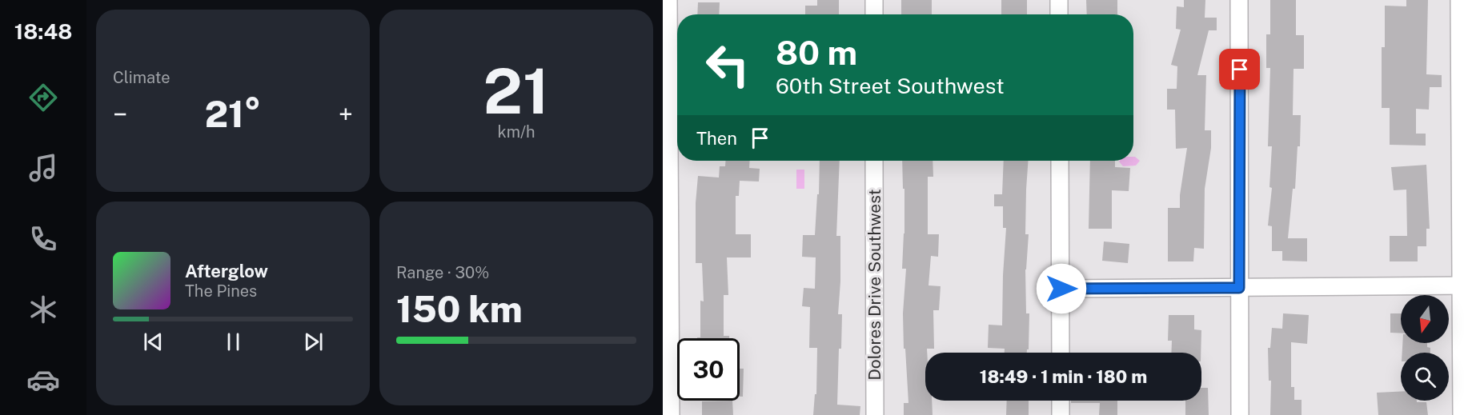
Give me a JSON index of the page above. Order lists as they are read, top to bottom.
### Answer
{
  "streets": {
    "street": ["Dolores Drive Southwest"]
  },
  "north": "bottom",
  "page": {
    "tabs": "18:48",
    "tile": [
      "Climate",
      ["21", "km/h"],
      ["Range · 30%", "150 km"]
    ],
    "turn": ["80 m", "60th Street Southwest"],
    "heat": ["−", "21°", "+"],
    "then": "Then",
    "song": ["Afterglow", "The Pines"],
    "limit": "30",
    "trip": "18:49 · 1 min · 180 m"
  }
}
